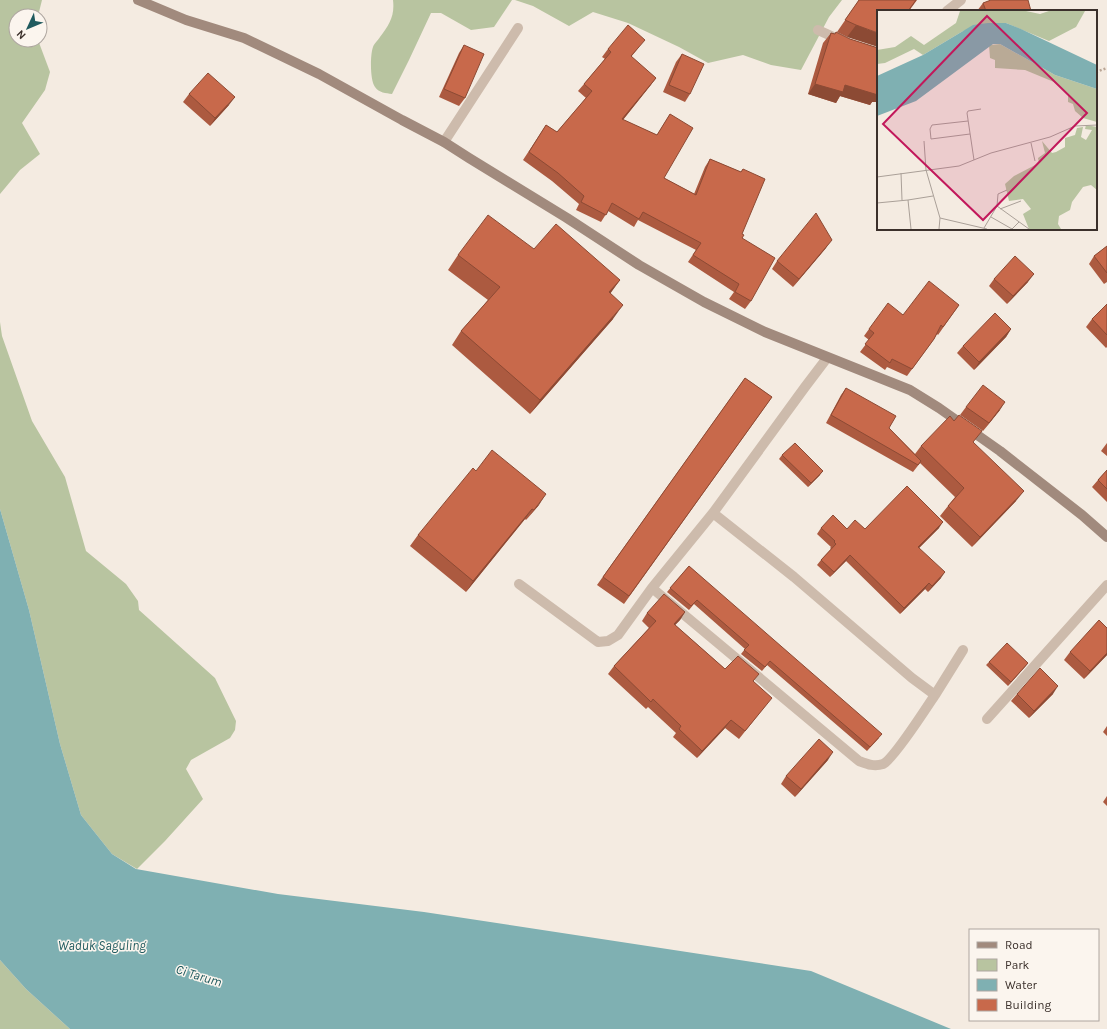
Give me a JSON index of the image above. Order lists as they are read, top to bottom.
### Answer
{
  "water": ["Waduk Saguling", "Ci Tarum"],
  "legend": [
    "Road",
    "Park",
    "Water",
    "Building"
  ],
  "north": "bottom left"
}
